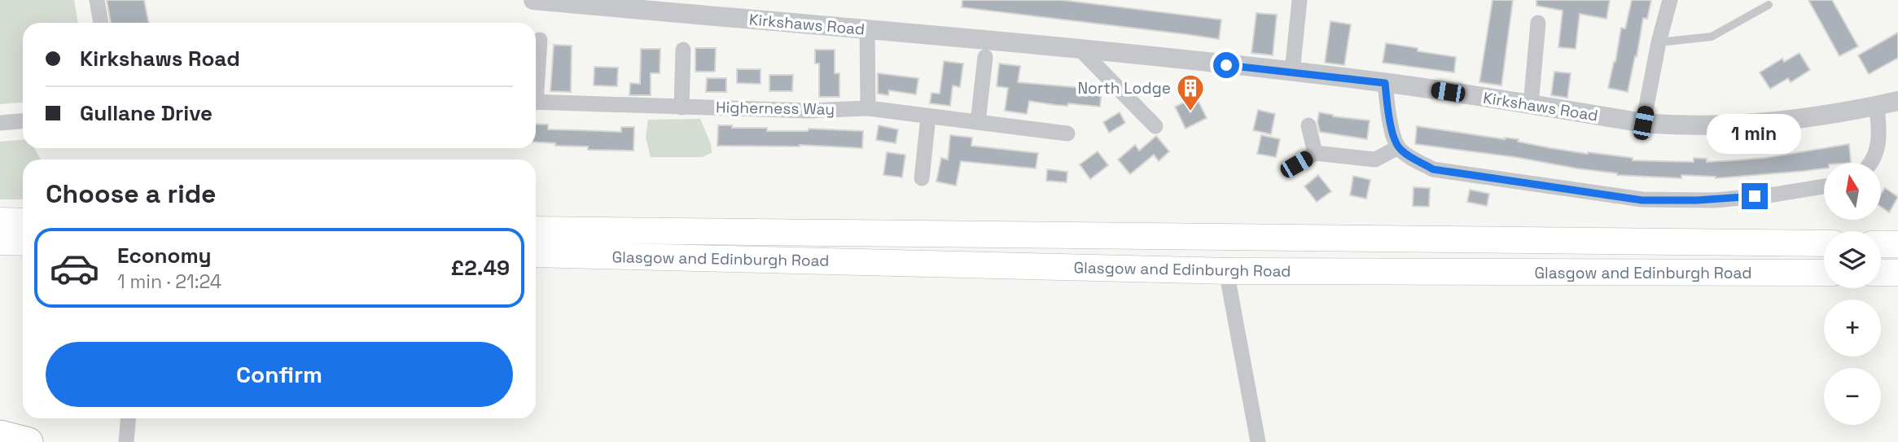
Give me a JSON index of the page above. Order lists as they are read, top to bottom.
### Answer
{
  "streets": {
    "highway": ["Glasgow and Edinburgh Road"],
    "street": ["Kirkshaws Road", "Higherness Way"]
  },
  "places": {
    "building": ["North Lodge"]
  },
  "north": "top",
  "page": {
    "banner": ["Kirkshaws Road", "Gullane Drive"],
    "bubble": "1 min",
    "heading": "Choose a ride",
    "map_buttons": ["+", "−"],
    "list": [
      {
        "name": "Economy",
        "note": "1 min · 21:24",
        "value": "£2.49"
      }
    ],
    "buttons": "Confirm"
  }
}
